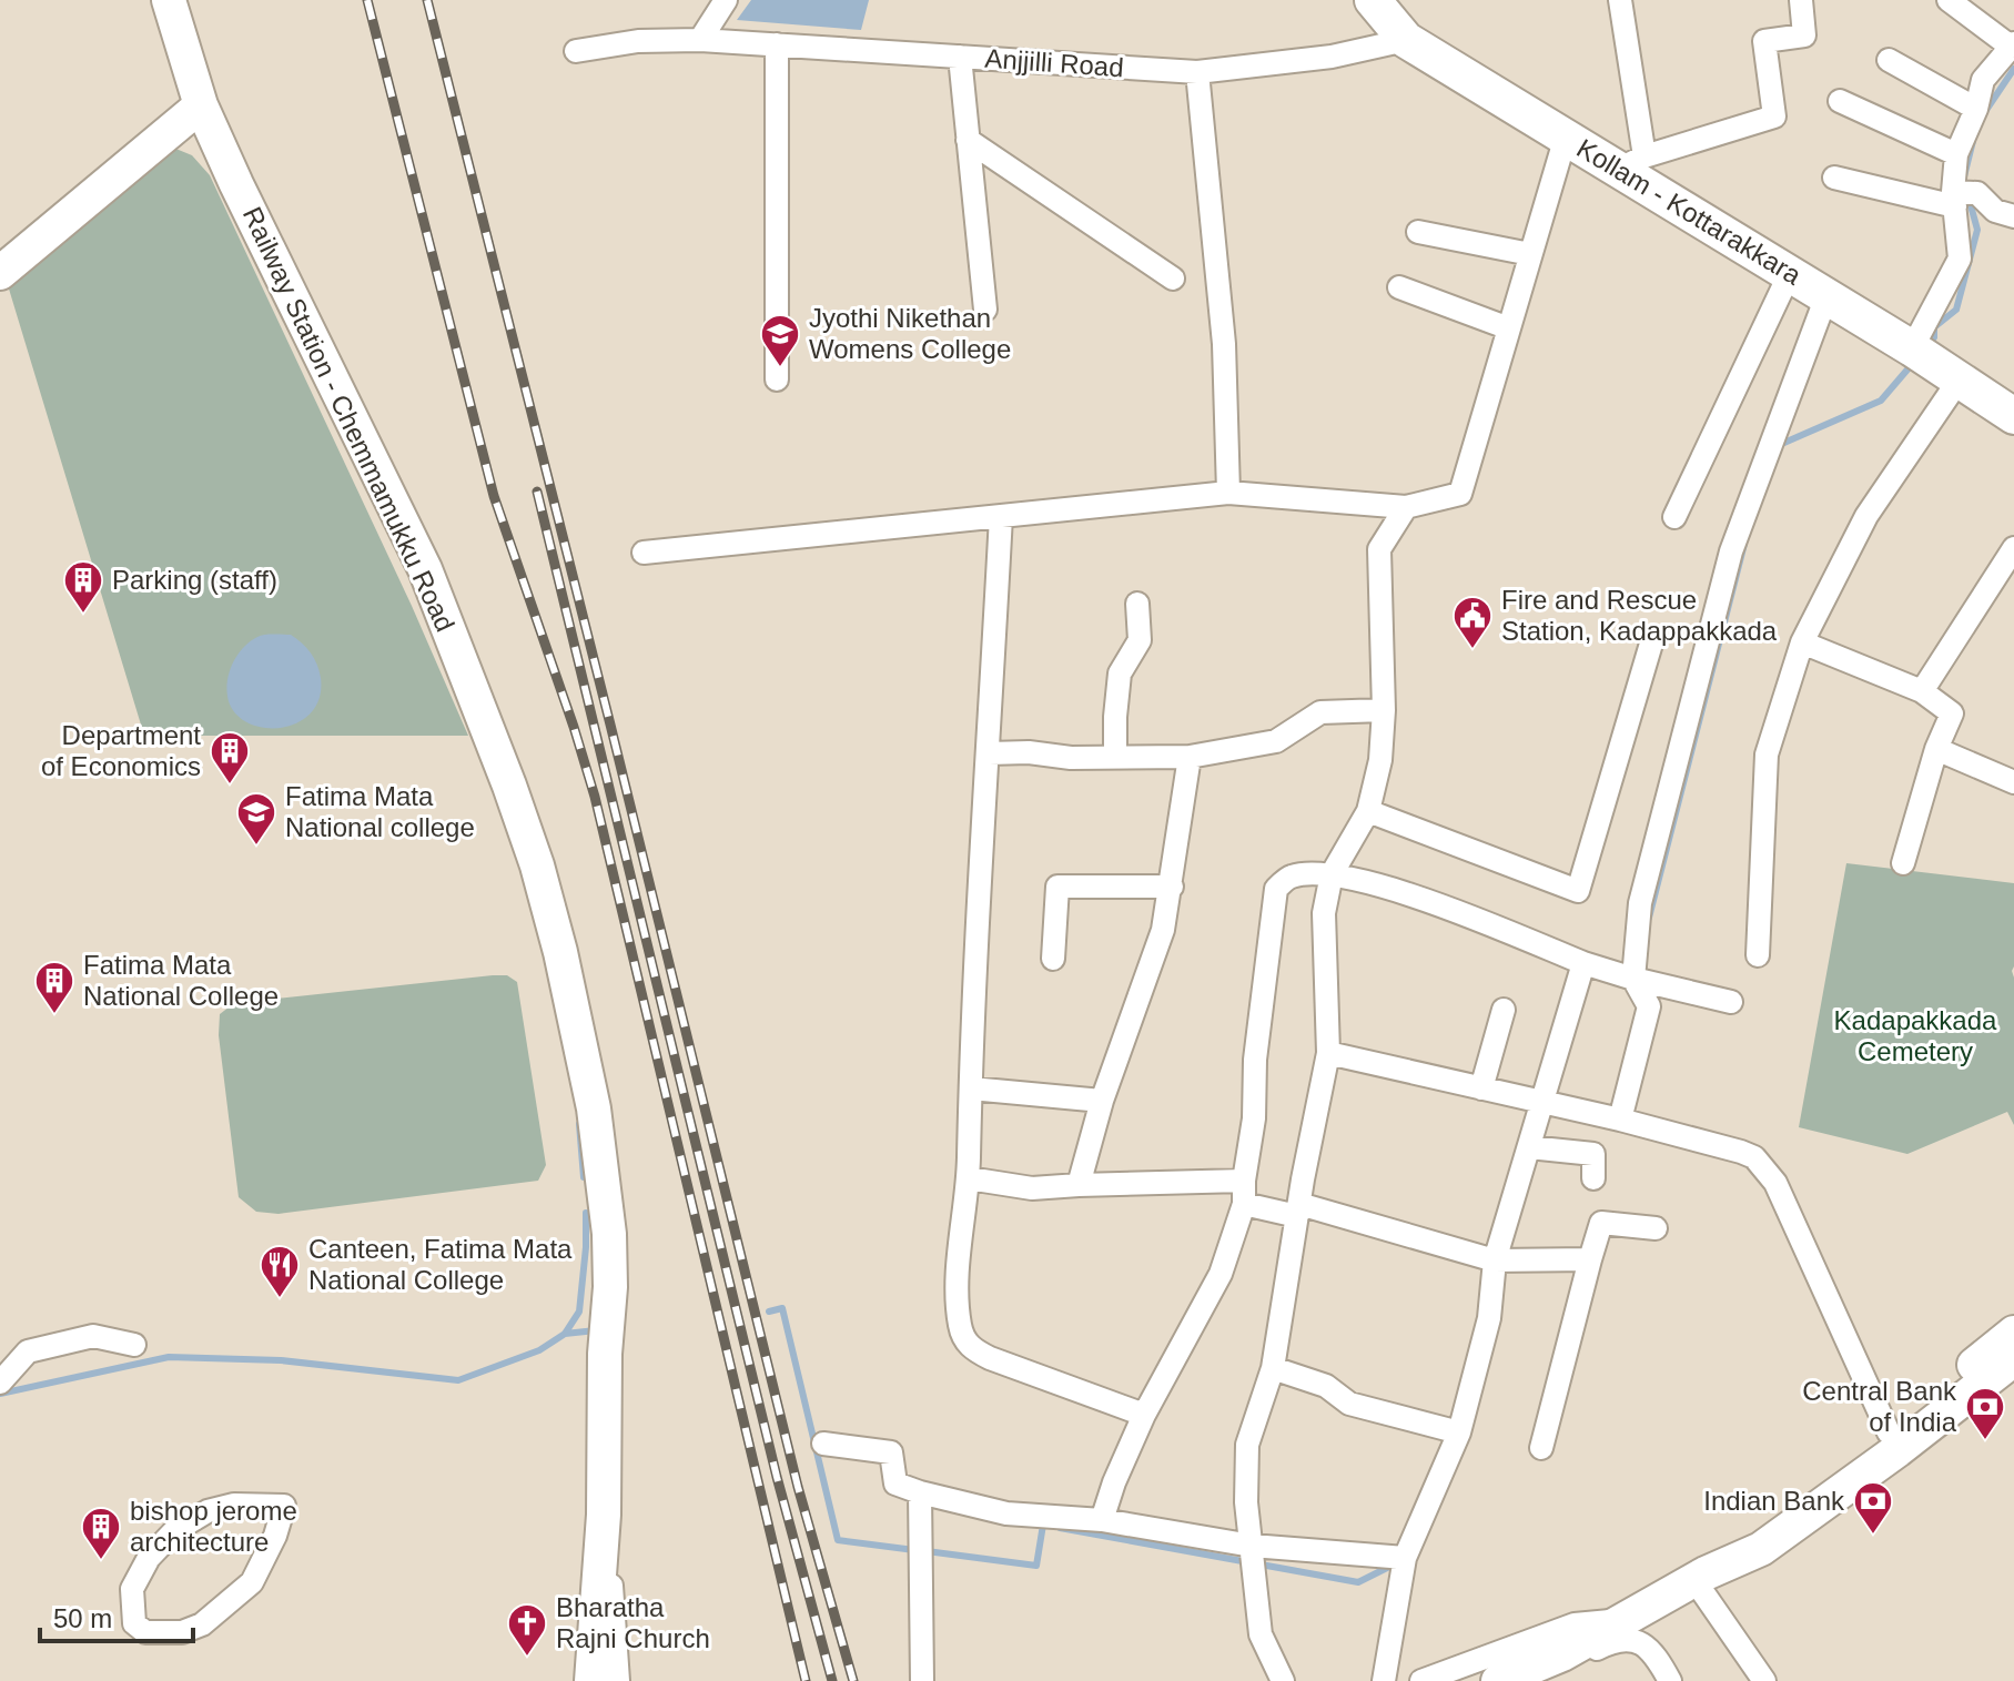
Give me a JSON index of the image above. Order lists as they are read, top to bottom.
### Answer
{
  "streets": {
    "main road": ["Kollam - Kottarakkara", "Railway Station - Chemmamukku Road"],
    "street": ["Anjjilli Road"]
  },
  "crossings": [
    ["Anjjilli Road", "Kollam - Kottarakkara"]
  ],
  "parks": ["Kadapakkada Cemetery"],
  "places": {
    "school or university": ["Jyothi Nikethan Womens College", "Fatima Mata National college"],
    "building": [
      "Parking (staff)",
      "Department of Economics",
      "Fatima Mata National College",
      "bishop jerome architecture"
    ],
    "public building": ["Fire and Rescue Station, Kadappakkada"],
    "restaurant": ["Canteen, Fatima Mata National College"],
    "bank": ["Central Bank of India", "Indian Bank"],
    "church": ["Bharatha Rajni Church"]
  },
  "scale_bar": "50 m"
}
